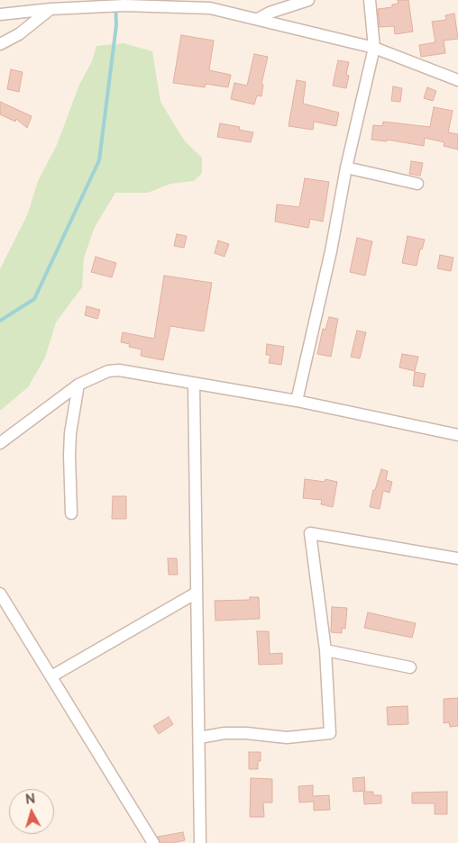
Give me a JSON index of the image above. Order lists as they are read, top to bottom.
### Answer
{
  "north": "top"
}
